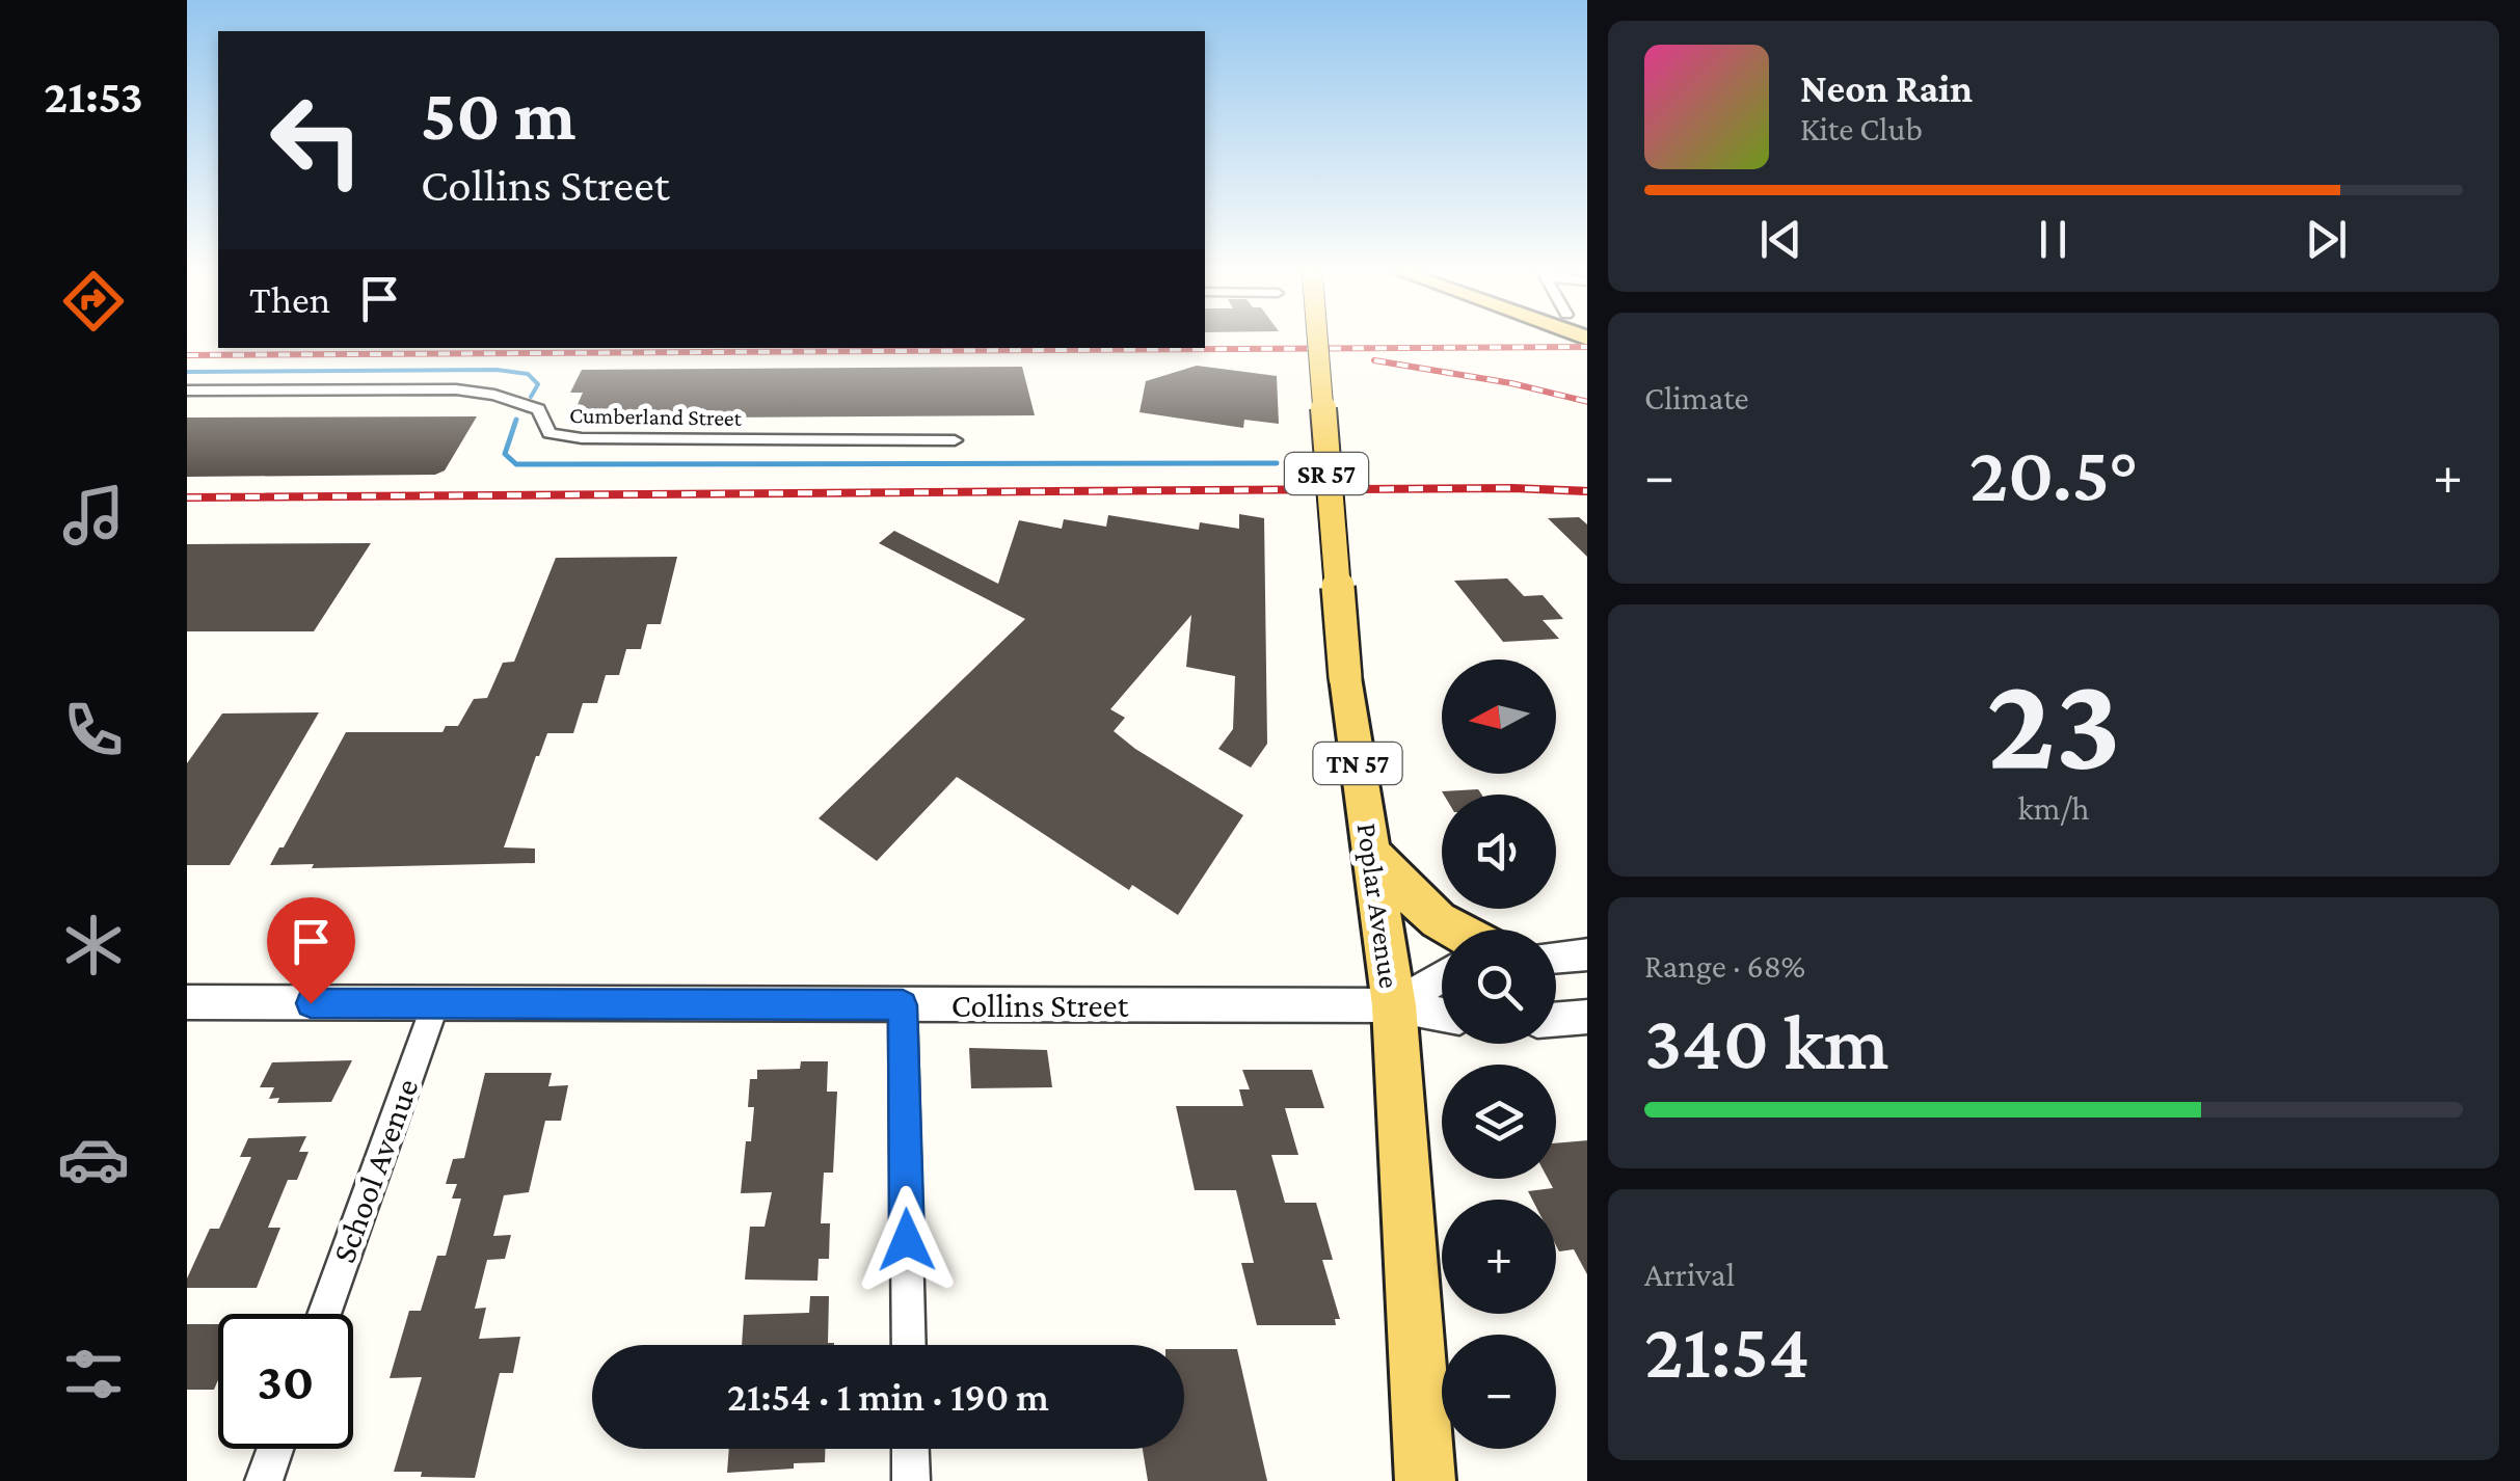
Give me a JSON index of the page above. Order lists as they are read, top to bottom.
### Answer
{
  "streets": {
    "main road": ["SR 57", "TN 57", "Poplar Avenue"],
    "street": ["Cumberland Street", "Collins Street", "School Avenue"]
  },
  "crossings": [
    ["Poplar Avenue", "Collins Street"],
    ["Collins Street", "School Avenue"]
  ],
  "north": "left",
  "page": {
    "tabs": "21:53",
    "turn": ["50 m", "Collins Street"],
    "song": ["Neon Rain", "Kite Club"],
    "then": "Then",
    "tile": [
      "Climate",
      ["23", "km/h"],
      ["Range · 68%", "340 km"],
      ["Arrival", "21:54"]
    ],
    "heat": ["−", "20.5°", "+"],
    "map_buttons": ["+", "−"],
    "limit": "30",
    "trip": "21:54 · 1 min · 190 m"
  }
}
